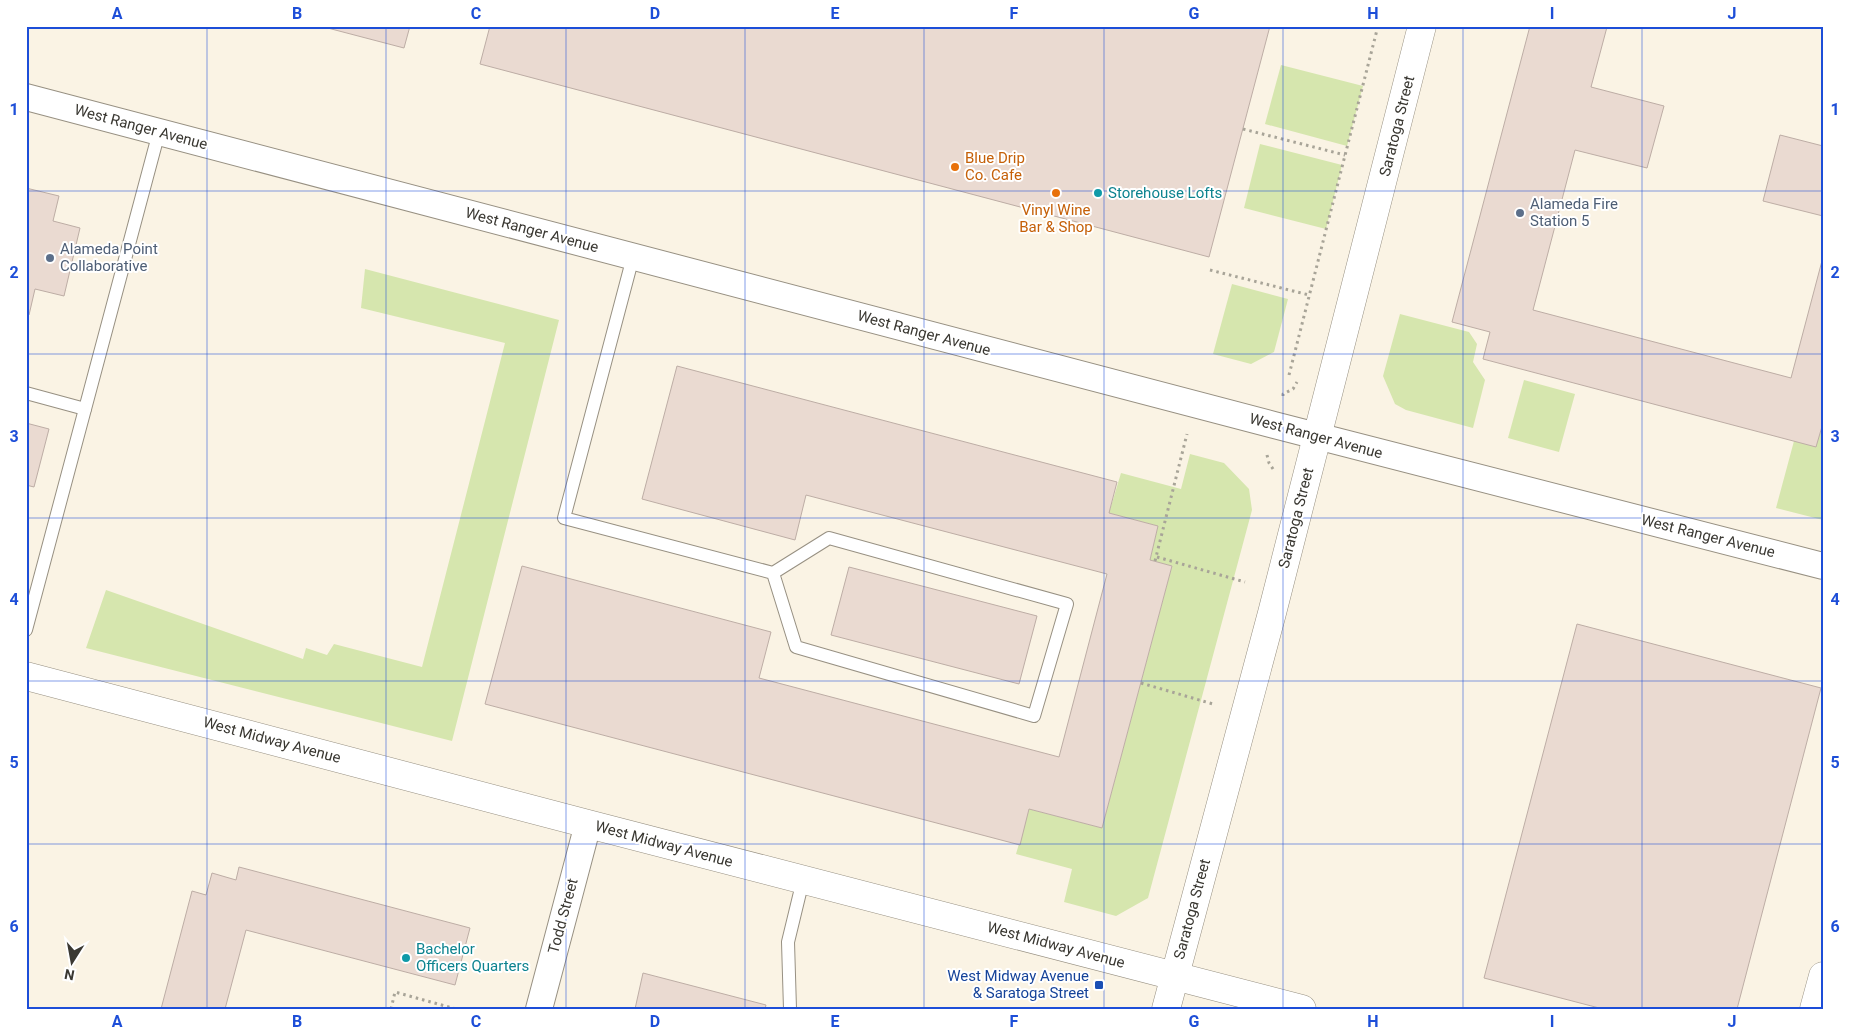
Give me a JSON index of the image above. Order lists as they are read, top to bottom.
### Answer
{
  "streets": {
    "street": [
      "Saratoga Street",
      "West Ranger Avenue",
      "West Midway Avenue",
      "Todd Street"
    ]
  },
  "crossings": [
    ["Saratoga Street", "West Ranger Avenue"],
    ["Saratoga Street", "West Midway Avenue"],
    ["West Midway Avenue", "Todd Street"]
  ],
  "places": {
    "other": [
      "Blue Drip Co. Cafe",
      "Vinyl Wine Bar & Shop",
      "Storehouse Lofts",
      "Alameda Fire Station 5",
      "Alameda Point Collaborative",
      "Bachelor Officers Quarters"
    ],
    "transit": ["West Midway Avenue & Saratoga Street"]
  },
  "north": "bottom",
  "grid": {
    "columns": [
      "A",
      "B",
      "C",
      "D",
      "E",
      "F",
      "G",
      "H",
      "I",
      "J"
    ],
    "rows": [
      "1",
      "2",
      "3",
      "4",
      "5",
      "6"
    ]
  }
}
